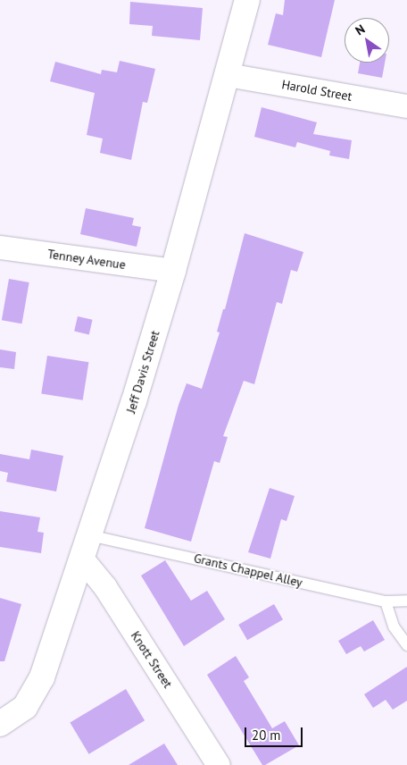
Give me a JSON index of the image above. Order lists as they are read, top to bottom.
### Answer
{
  "streets": {
    "street": [
      "Harold Street",
      "Tenney Avenue",
      "Jeff Davis Street",
      "Knott Street"
    ],
    "lane": ["Grants Chappel Alley"]
  },
  "crossings": [
    ["Harold Street", "Jeff Davis Street"],
    ["Tenney Avenue", "Jeff Davis Street"],
    ["Jeff Davis Street", "Grants Chappel Alley"],
    ["Jeff Davis Street", "Knott Street"]
  ],
  "scale_bar": "20 m",
  "north": "top left"
}
